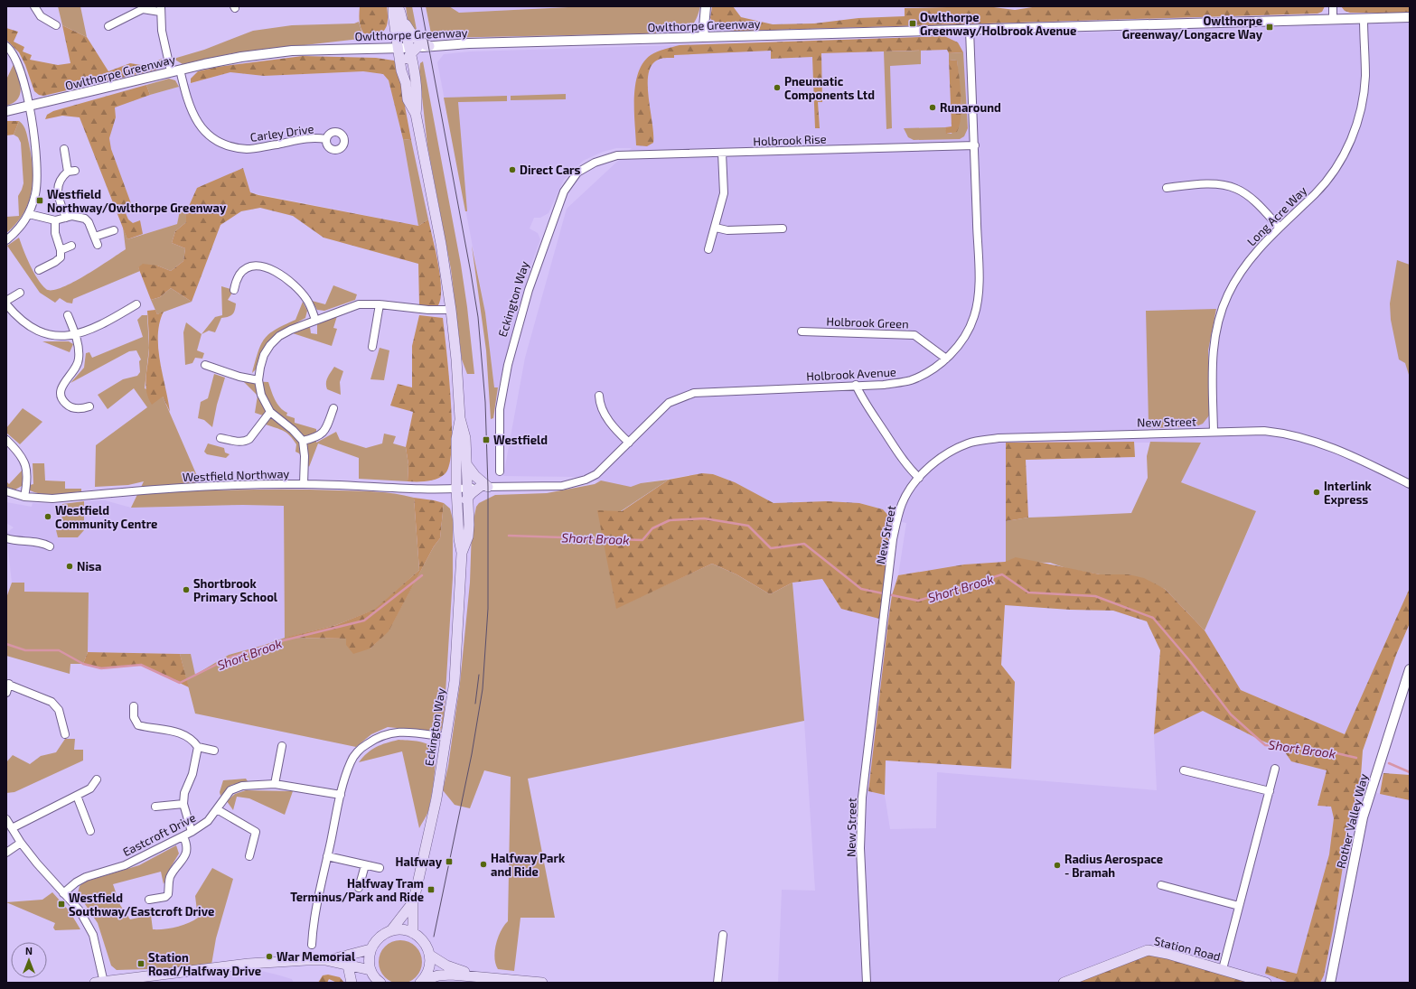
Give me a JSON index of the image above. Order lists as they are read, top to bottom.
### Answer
{
  "streets": {
    "main road": ["Eckington Way", "Station Road"],
    "street": [
      "Owlthorpe Greenway",
      "Carley Drive",
      "Holbrook Rise",
      "Long Acre Way",
      "Holbrook Green",
      "Holbrook Avenue",
      "New Street",
      "Westfield Northway",
      "Rother Valley Way",
      "Eastcroft Drive"
    ]
  },
  "crossings": [
    ["Owlthorpe Greenway", "Carley Drive"],
    ["Owlthorpe Greenway", "Long Acre Way"],
    ["Owlthorpe Greenway", "Eckington Way"],
    ["Owlthorpe Greenway", "Holbrook Avenue"],
    ["Holbrook Rise", "Eckington Way"],
    ["Holbrook Rise", "Holbrook Avenue"],
    ["Long Acre Way", "New Street"],
    ["Eckington Way", "Westfield Northway"],
    ["Holbrook Green", "Holbrook Avenue"]
  ],
  "water": ["Short Brook"],
  "places": {
    "transit": [
      "Owlthorpe Greenway/Holbrook Avenue",
      "Owlthorpe Greenway/Longacre Way",
      "Westfield Northway/Owlthorpe Greenway",
      "Westfield",
      "Halfway",
      "Halfway Tram Terminus/Park and Ride",
      "Westfield Southway/Eastcroft Drive",
      "Station Road/Halfway Drive"
    ],
    "other": [
      "Pneumatic Components Ltd",
      "Runaround",
      "Direct Cars",
      "Interlink Express",
      "Westfield Community Centre",
      "Nisa",
      "Shortbrook Primary School",
      "Halfway Park and Ride",
      "Radius Aerospace - Bramah",
      "War Memorial"
    ]
  },
  "north": "top"
}
